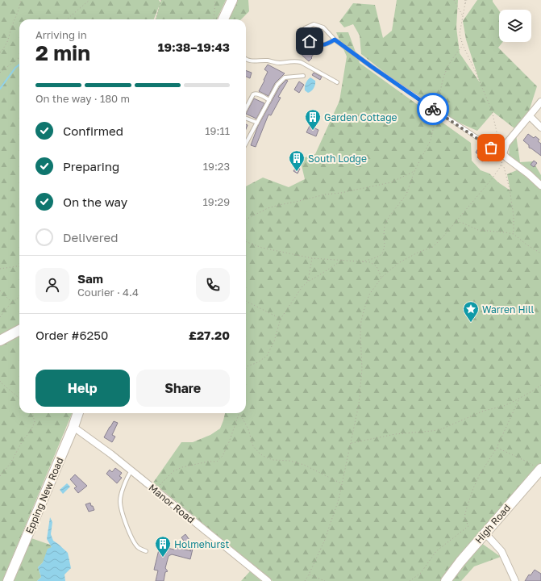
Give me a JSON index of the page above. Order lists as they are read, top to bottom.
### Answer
{
  "streets": {
    "main road": ["Epping New Road", "High Road"],
    "street": ["Manor Road"]
  },
  "crossings": [
    ["Epping New Road", "Manor Road"]
  ],
  "places": {
    "building": ["Garden Cottage", "South Lodge", "Holmehurst"],
    "place": ["Warren Hill"]
  },
  "page": {
    "heading": ["2 min", "Arriving in", "19:38–19:43"],
    "panel": [
      "Sam",
      "Courier · 4.4",
      "Order #6250",
      "£27.20"
    ],
    "bar": "On the way · 180 m",
    "list": [
      ["Confirmed", "19:11"],
      ["Preparing", "19:23"],
      ["On the way", "19:29"],
      "Delivered"
    ],
    "buttons": ["Help", "Share"]
  }
}
